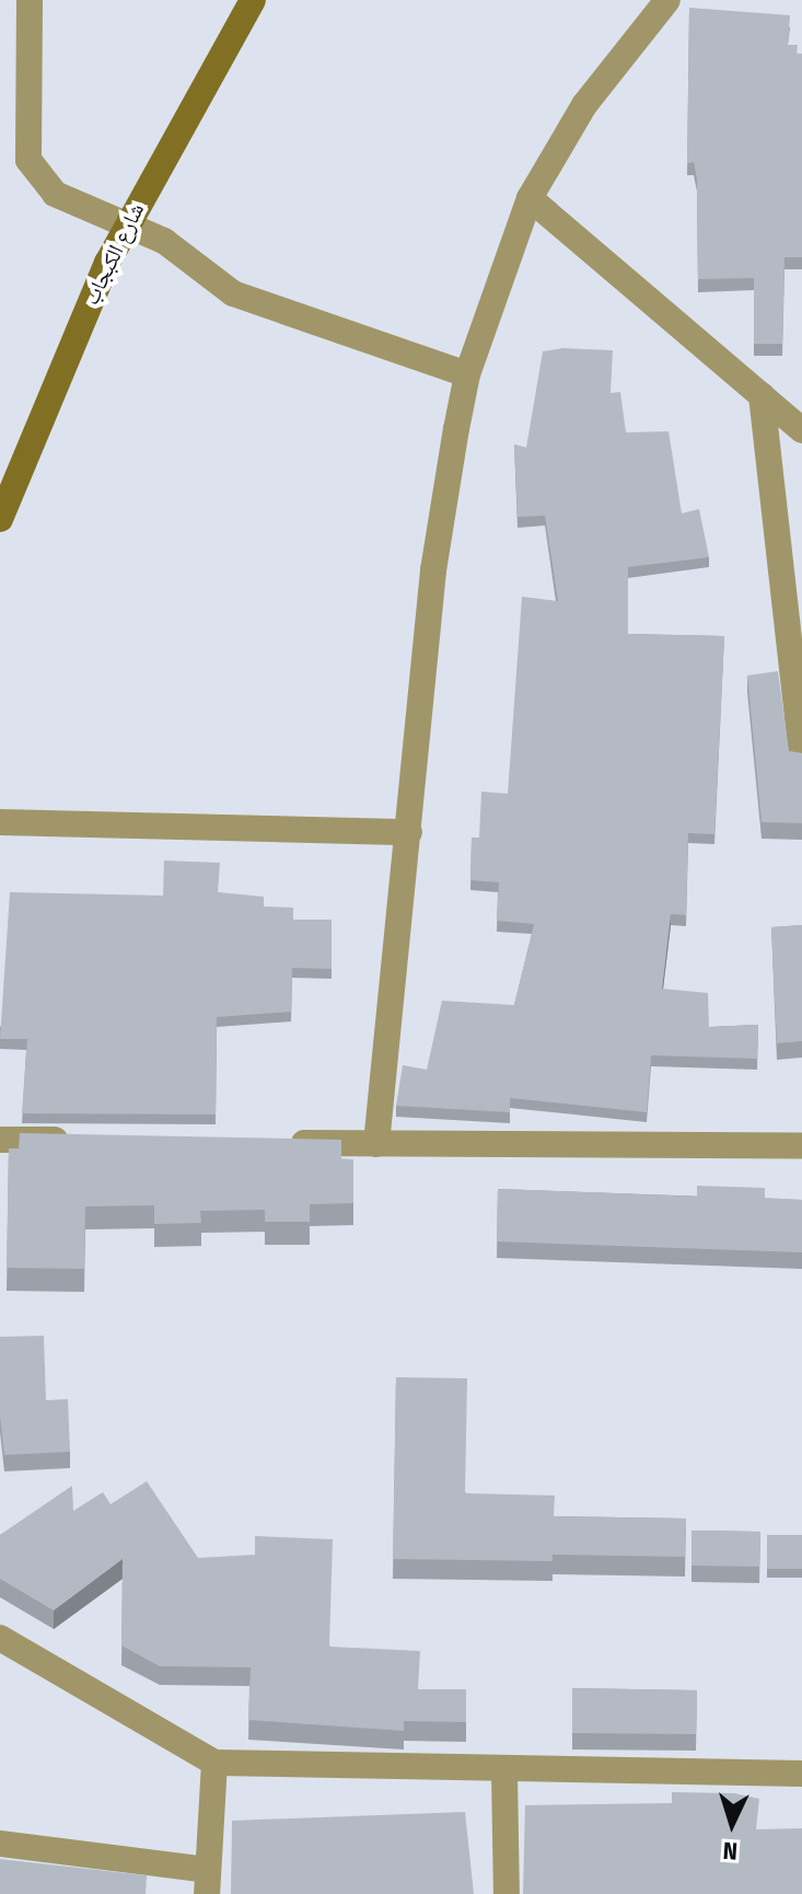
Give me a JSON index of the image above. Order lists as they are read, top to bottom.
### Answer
{
  "streets": {
    "main road": ["شارع الكبجاب"]
  },
  "north": "bottom"
}
